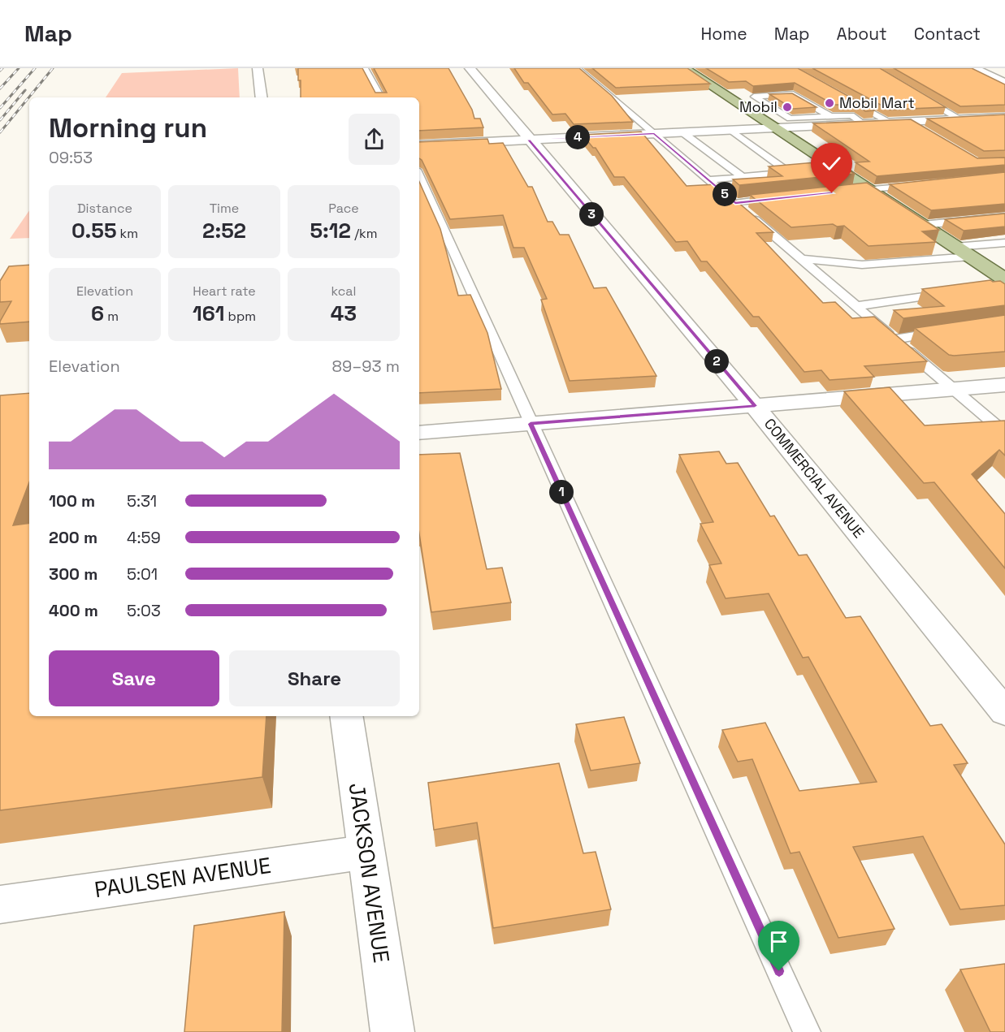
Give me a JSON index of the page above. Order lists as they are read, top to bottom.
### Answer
{
  "streets": {
    "street": ["COMMERCIAL AVENUE", "JACKSON AVENUE", "PAULSEN AVENUE"]
  },
  "crossings": [
    ["JACKSON AVENUE", "PAULSEN AVENUE"]
  ],
  "places": ["Mobil Mart", "Mobil"],
  "page": {
    "header": "Map",
    "nav": [
      "Home",
      "Map",
      "About",
      "Contact"
    ],
    "heading": ["Morning run", "09:53"],
    "pins": [
      "4",
      "5",
      "3",
      "2",
      "1"
    ],
    "stats": [
      ["Distance", "0.55 km"],
      ["Time", "2:52"],
      ["Pace", "5:12 /km"],
      ["Elevation", "6 m"],
      ["Heart rate", "161 bpm"],
      ["kcal", "43"]
    ],
    "chart": ["Elevation", "89–93 m"],
    "list": [
      {
        "name": "100 m",
        "note": "5:31"
      },
      {
        "name": "200 m",
        "note": "4:59"
      },
      {
        "name": "300 m",
        "note": "5:01"
      },
      {
        "name": "400 m",
        "note": "5:03"
      }
    ],
    "buttons": ["Save", "Share"]
  }
}
